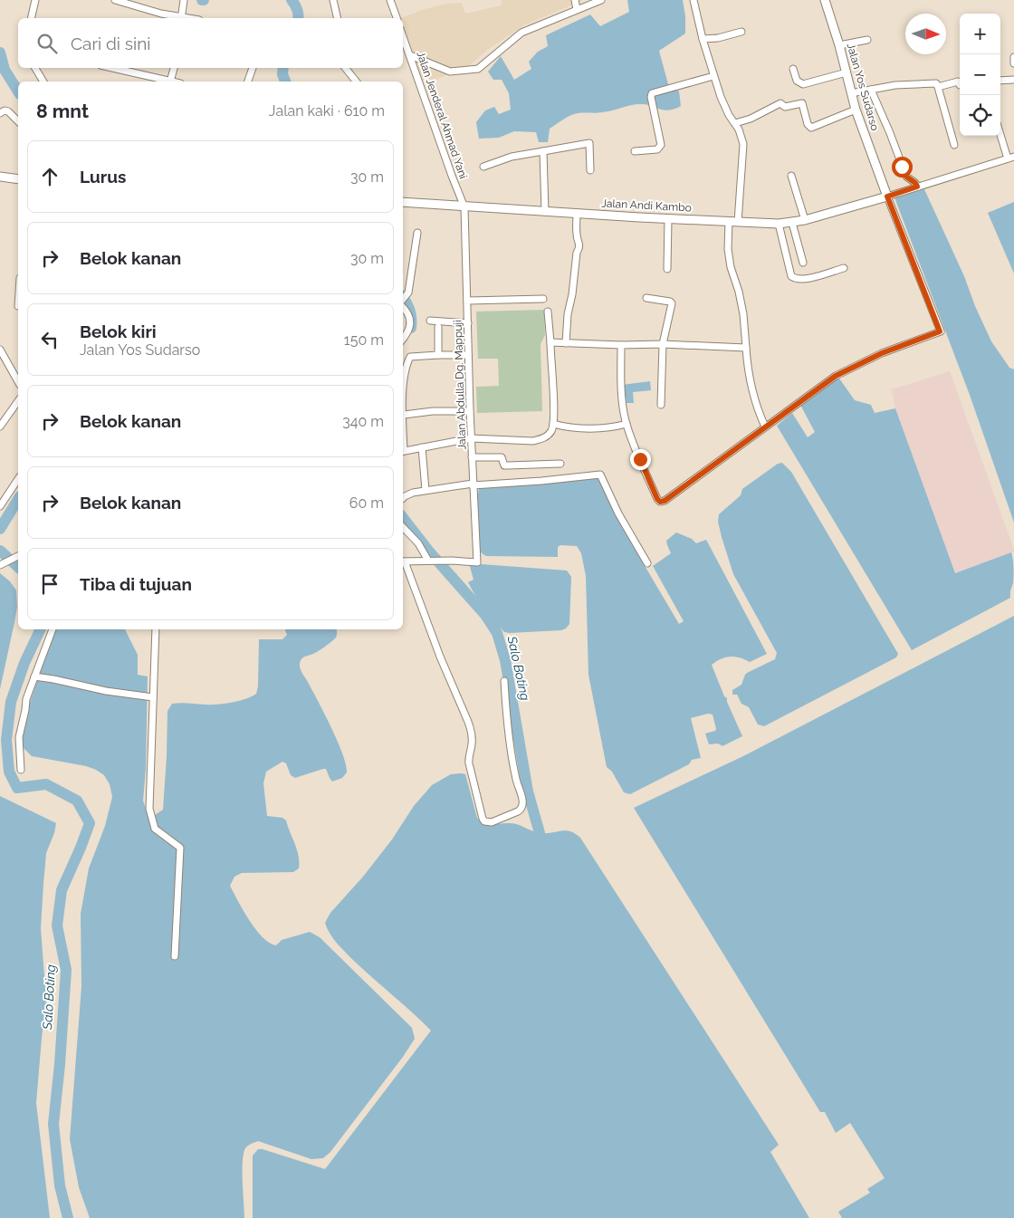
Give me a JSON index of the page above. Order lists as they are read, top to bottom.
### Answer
{
  "streets": {
    "street": [
      "Jalan Yos Sudarso",
      "Jalan Jenderal Ahmad Yani",
      "Jalan Andi Kambo",
      "Jalan Abdulla Dg. Mappuji"
    ]
  },
  "crossings": [
    ["Jalan Yos Sudarso", "Jalan Andi Kambo"],
    ["Jalan Jenderal Ahmad Yani", "Jalan Andi Kambo"],
    ["Jalan Jenderal Ahmad Yani", "Jalan Abdulla Dg. Mappuji"],
    ["Jalan Andi Kambo", "Jalan Abdulla Dg. Mappuji"]
  ],
  "water": ["Salo Boting"],
  "north": "right",
  "page": {
    "map_buttons": ["+", "−"],
    "search": "Cari di sini",
    "heading": ["8 mnt", "Jalan kaki · 610 m"],
    "list": [
      ["Lurus", "30 m"],
      ["Belok kanan", "30 m"],
      ["Belok kiri", "Jalan Yos Sudarso", "150 m"],
      ["Belok kanan", "340 m"],
      ["Belok kanan", "60 m"],
      "Tiba di tujuan"
    ]
  }
}
